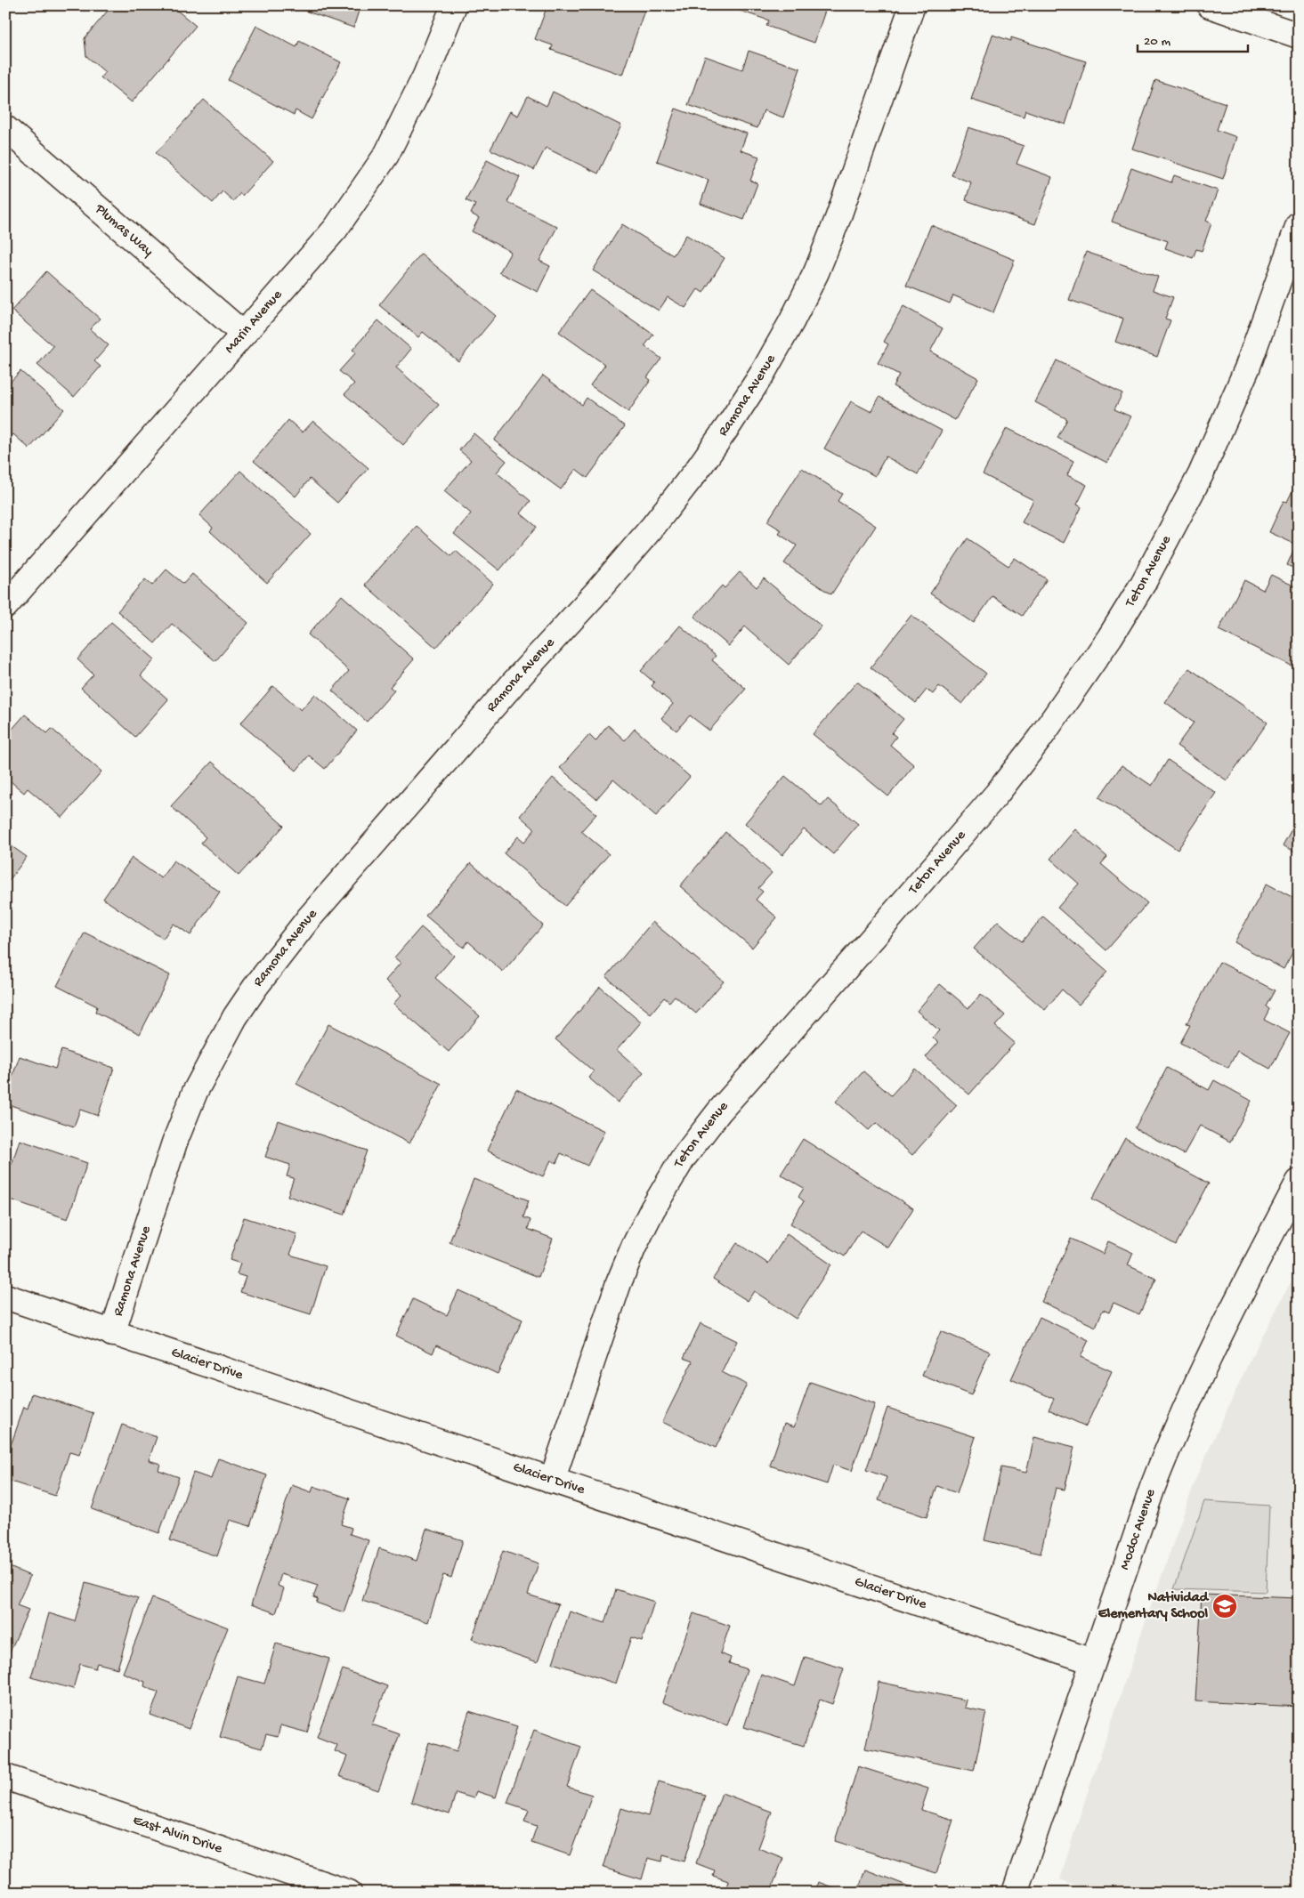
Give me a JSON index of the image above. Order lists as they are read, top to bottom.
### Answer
{
  "streets": {
    "street": [
      "Plumas Way",
      "Marin Avenue",
      "Ramona Avenue",
      "Teton Avenue",
      "Glacier Drive",
      "Modoc Avenue",
      "East Alvin Drive"
    ]
  },
  "crossings": [
    ["Plumas Way", "Marin Avenue"],
    ["Ramona Avenue", "Glacier Drive"],
    ["Teton Avenue", "Glacier Drive"],
    ["Glacier Drive", "Modoc Avenue"]
  ],
  "places": {
    "school or university": ["Natividad Elementary School"]
  },
  "scale_bar": "20 m"
}
